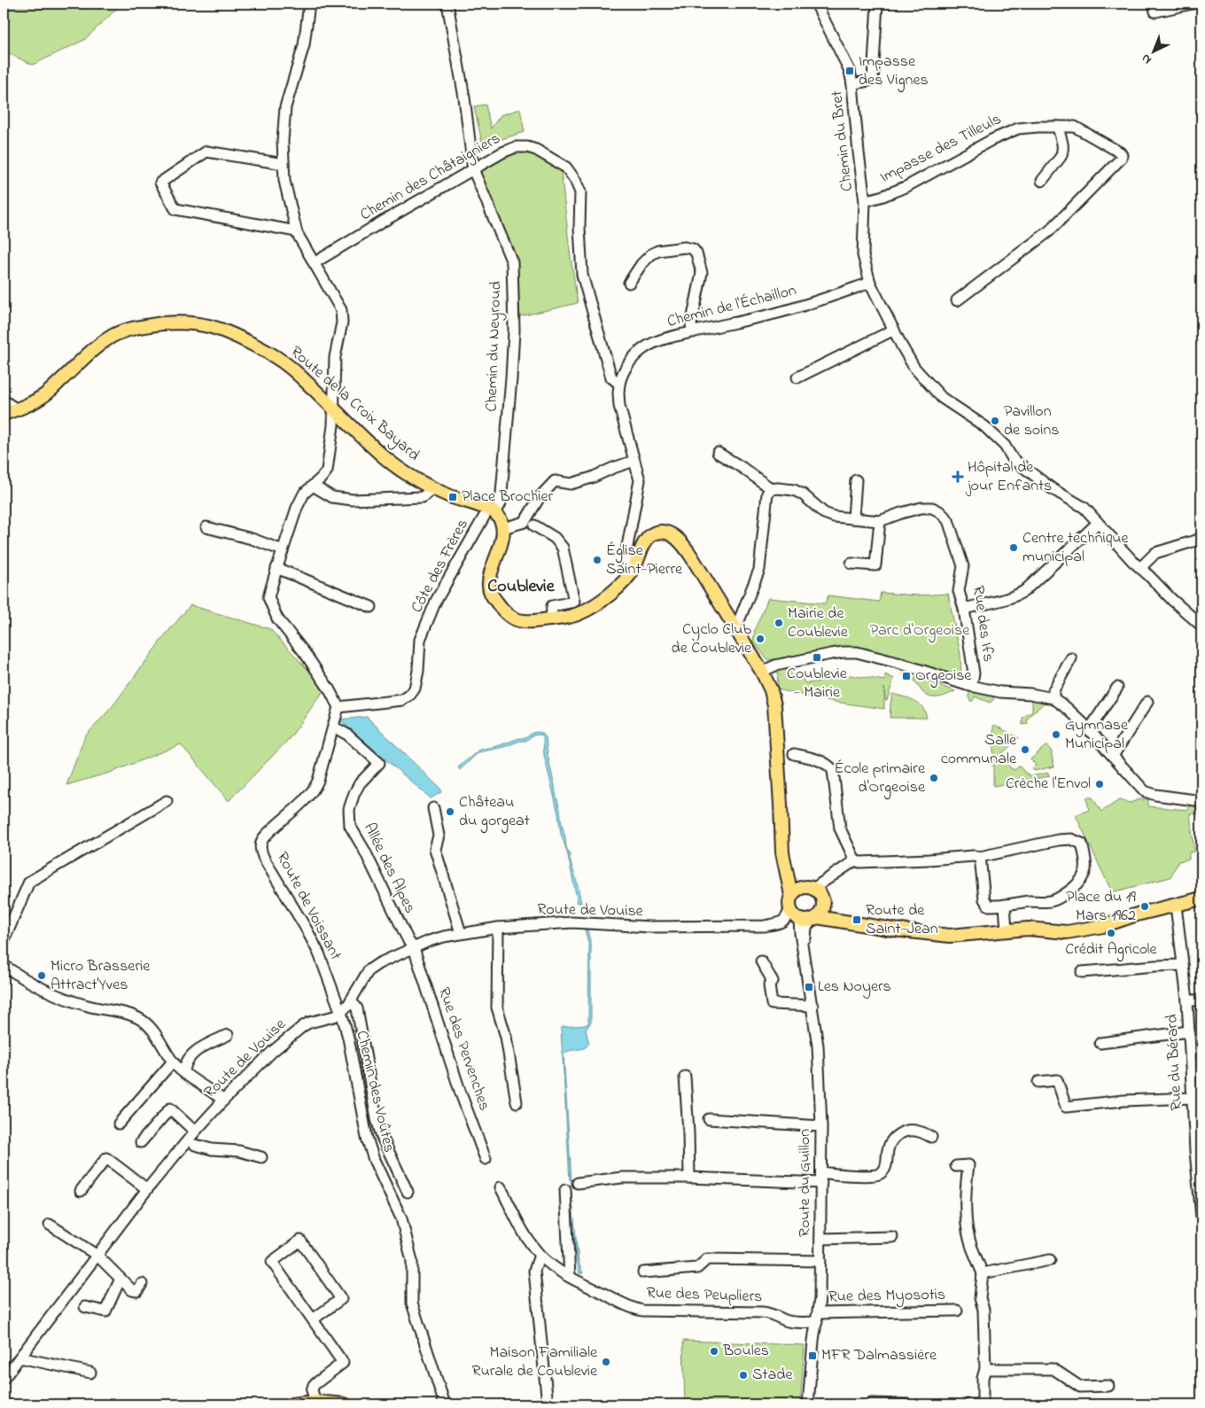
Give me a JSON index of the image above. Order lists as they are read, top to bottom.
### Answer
{
  "streets": {
    "main road": ["Route de la Croix Bayard"],
    "street": [
      "Chemin du Bret",
      "Impasse des Tilleuls",
      "Chemin des Châtaigniers",
      "Chemin de l'Échaillon",
      "Chemin du Neyroud",
      "Côte des Frères",
      "Rue des Ifs",
      "Allée des Alpes",
      "Route de Voissant",
      "Route de Vouise",
      "Rue des Pervenches",
      "Rue du Bérard",
      "Chemin des Voûtes",
      "Route du Guillon",
      "Rue des Peupliers",
      "Rue des Myosotis"
    ]
  },
  "crossings": [
    ["Chemin du Bret", "Impasse des Tilleuls"],
    ["Chemin du Bret", "Chemin de l'Échaillon"],
    ["Chemin des Châtaigniers", "Chemin de l'Échaillon"],
    ["Chemin des Châtaigniers", "Chemin du Neyroud"],
    ["Chemin du Neyroud", "Route de la Croix Bayard"],
    ["Chemin du Neyroud", "Côte des Frères"],
    ["Route de la Croix Bayard", "Côte des Frères"],
    ["Côte des Frères", "Route de Voissant"],
    ["Allée des Alpes", "Route de Voissant"],
    ["Allée des Alpes", "Route de Vouise"],
    ["Allée des Alpes", "Rue des Pervenches"],
    ["Route de Voissant", "Route de Vouise"],
    ["Route de Voissant", "Chemin des Voûtes"],
    ["Route de Vouise", "Rue des Pervenches"],
    ["Route de Vouise", "Chemin des Voûtes"],
    ["Route de Vouise", "Route du Guillon"],
    ["Route du Guillon", "Rue des Peupliers"],
    ["Route du Guillon", "Rue des Myosotis"],
    ["Rue des Peupliers", "Rue des Myosotis"]
  ],
  "districts": ["Coublevie"],
  "parks": ["Parc d'Orgeoise"],
  "places": {
    "transit": [
      "Impasse des Vignes",
      "Place Brochier",
      "Coublevie - Mairie",
      "Orgeoise",
      "Route de Saint-Jean",
      "Les Noyers",
      "MFR Dalmassière"
    ],
    "other": [
      "Pavillon de soins",
      "Centre technique municipal",
      "Église Saint-Pierre",
      "Mairie de Coublevie",
      "Cyclo Club de Coublevie",
      "Gymnase Municipal",
      "Salle communale",
      "École primaire d'Orgeoise",
      "Crèche l'Envol",
      "Château du gorgeat",
      "Place du 19 Mars 1962",
      "Crédit Agricole",
      "Micro Brasserie Attract'Yves",
      "Boules",
      "Maison Familiale Rurale de Coublevie",
      "Stade"
    ],
    "health": ["Hôpital de jour Enfants"]
  },
  "north": "bottom left"
}
